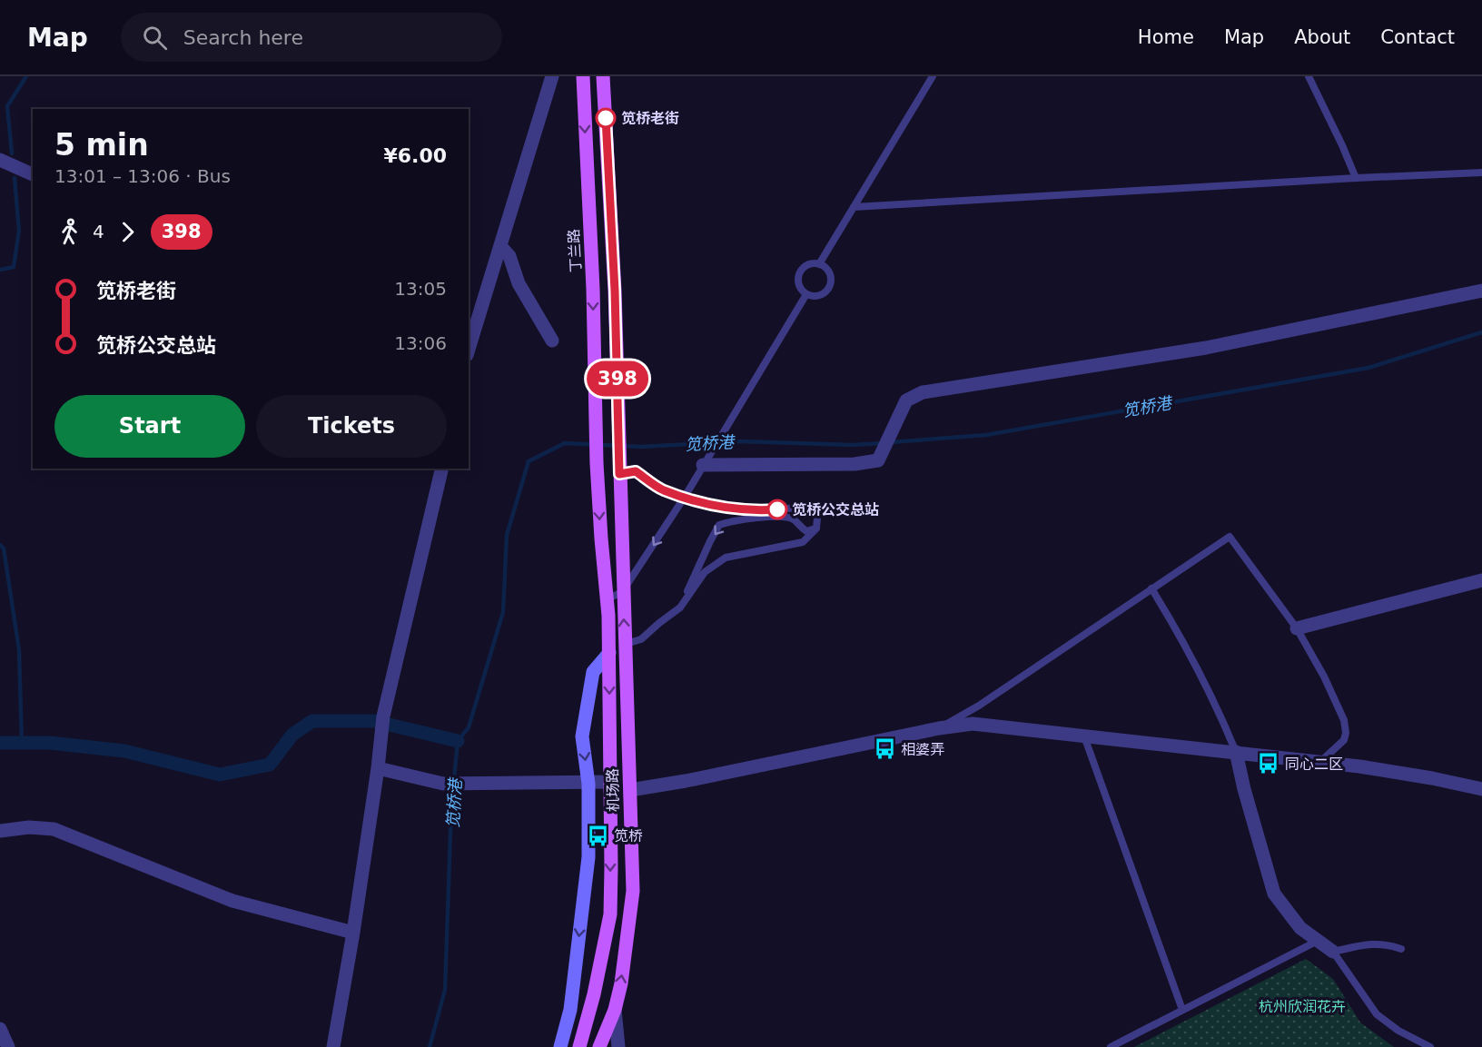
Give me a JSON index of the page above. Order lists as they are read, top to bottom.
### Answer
{
  "streets": {
    "main road": ["丁兰路", "机场路"]
  },
  "crossings": [
    ["丁兰路", "机场路"]
  ],
  "water": ["笕桥港"],
  "parks": ["杭州欣润花卉"],
  "places": {
    "other": ["笕桥老街", "笕桥公交总站"],
    "bus stop": ["相婆弄", "同心二区", "笕桥"]
  },
  "lines": ["bus line 398"],
  "page": {
    "header": "Map",
    "search": "Search here",
    "nav": [
      "Home",
      "Map",
      "About",
      "Contact"
    ],
    "on_map": "398",
    "heading": ["5 min", "13:01 – 13:06 · Bus", "¥6.00"],
    "legs": ["4", "398"],
    "list": [
      {
        "name": "笕桥老街",
        "value": "13:05"
      },
      {
        "name": "笕桥公交总站",
        "value": "13:06"
      }
    ],
    "buttons": ["Start", "Tickets"]
  }
}
